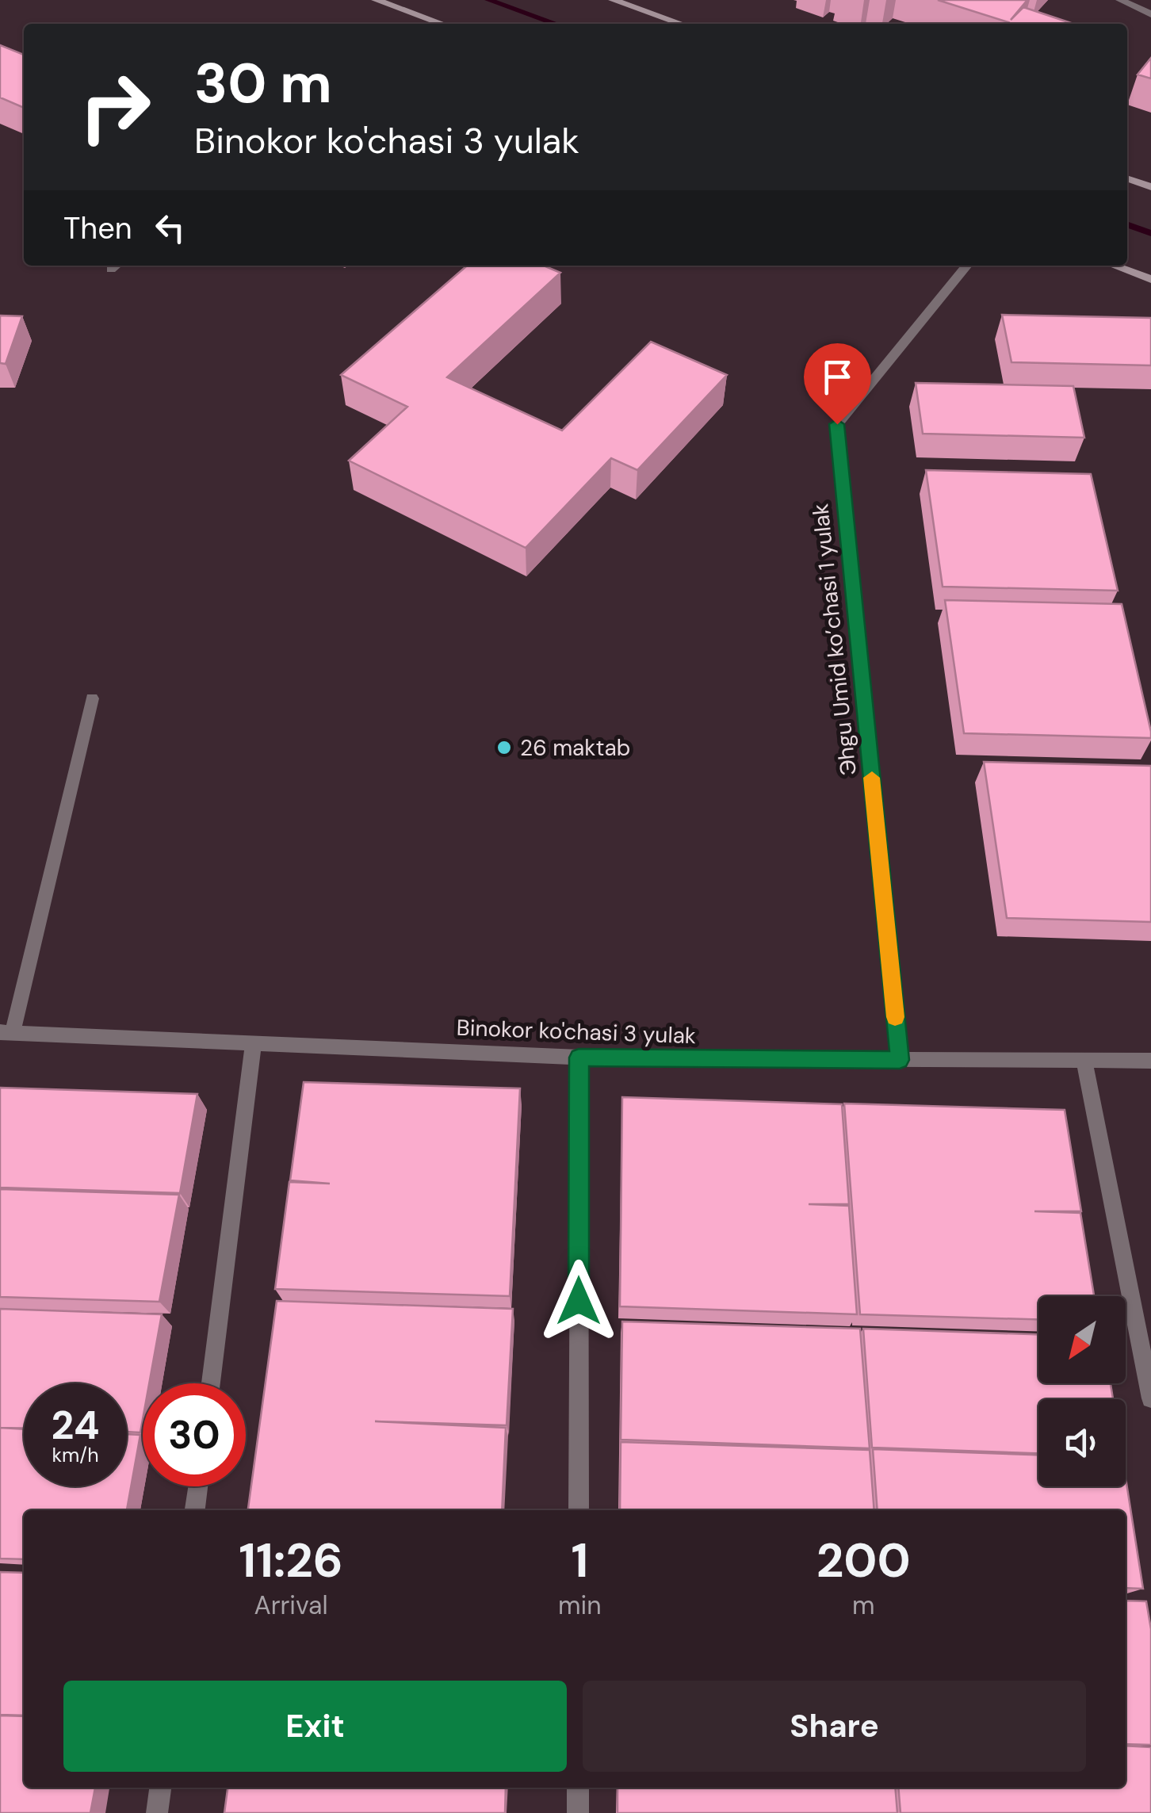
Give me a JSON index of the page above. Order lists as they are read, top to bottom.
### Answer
{
  "streets": {
    "street": ["Эhgu Umid ko’chasi 1 yulak", "Binokor ko'chasi 3 yulak"]
  },
  "crossings": [
    ["Эhgu Umid ko’chasi 1 yulak", "Binokor ko'chasi 3 yulak"]
  ],
  "places": ["26 maktab"],
  "north": "bottom left",
  "page": {
    "turn": ["30 m", "Binokor ko'chasi 3 yulak"],
    "then": "Then",
    "speed": "24 km/h",
    "limit": "30",
    "eta": [
      "11:26",
      "Arrival",
      "1",
      "min",
      "200",
      "m"
    ],
    "buttons": ["Exit", "Share"]
  }
}
